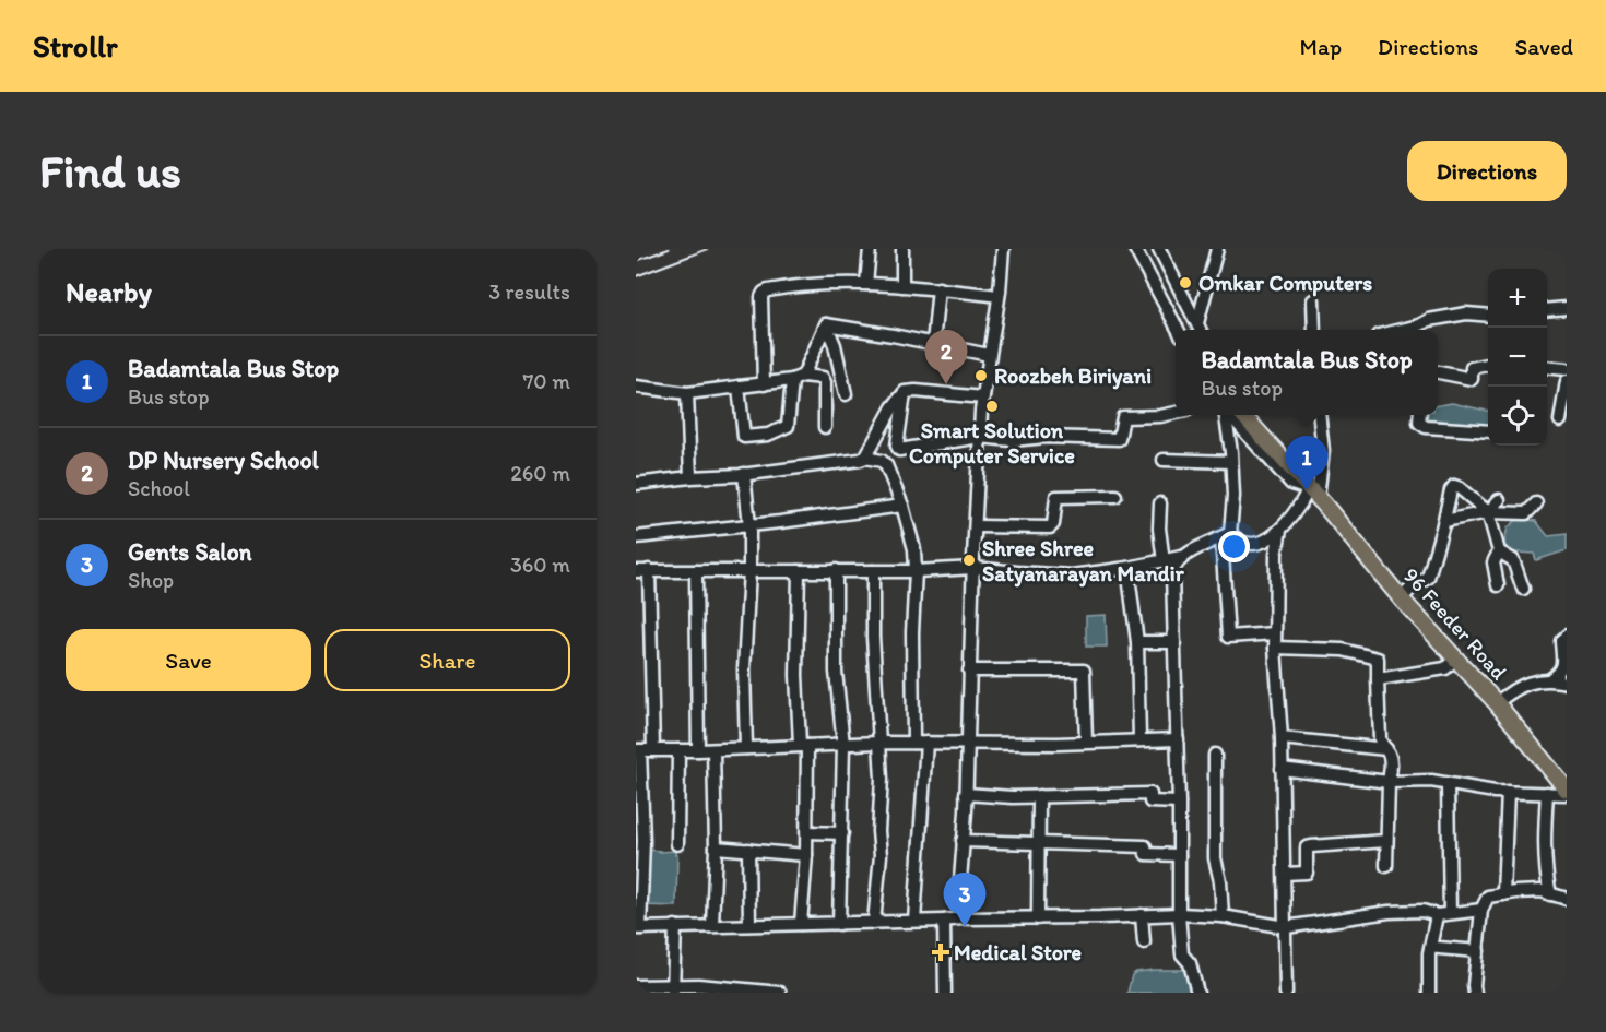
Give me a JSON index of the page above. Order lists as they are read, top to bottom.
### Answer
{
  "streets": {
    "main road": ["96 Feeder Road"]
  },
  "places": {
    "other": [
      "Omkar Computers",
      "Roozbeh Biriyani",
      "Smart Solution Computer Service",
      "Shree Shree Satyanarayan Mandir"
    ],
    "health": ["Medical Store"]
  },
  "page": {
    "header": "Strollr",
    "nav": ["Map", "Directions", "Saved"],
    "buttons": [
      "Directions",
      ["Save", "Share"]
    ],
    "title": "Find us",
    "heading": ["Nearby", "3 results"],
    "map_buttons": ["+", "−"],
    "popup": ["Badamtala Bus Stop", "Bus stop"],
    "pins": ["2", "1", "3"],
    "list": [
      {
        "mark": "1",
        "name": "Badamtala Bus Stop",
        "note": "Bus stop",
        "value": "70 m"
      },
      {
        "mark": "2",
        "name": "DP Nursery School",
        "note": "School",
        "value": "260 m"
      },
      {
        "mark": "3",
        "name": "Gents Salon",
        "note": "Shop",
        "value": "360 m"
      }
    ]
  }
}
